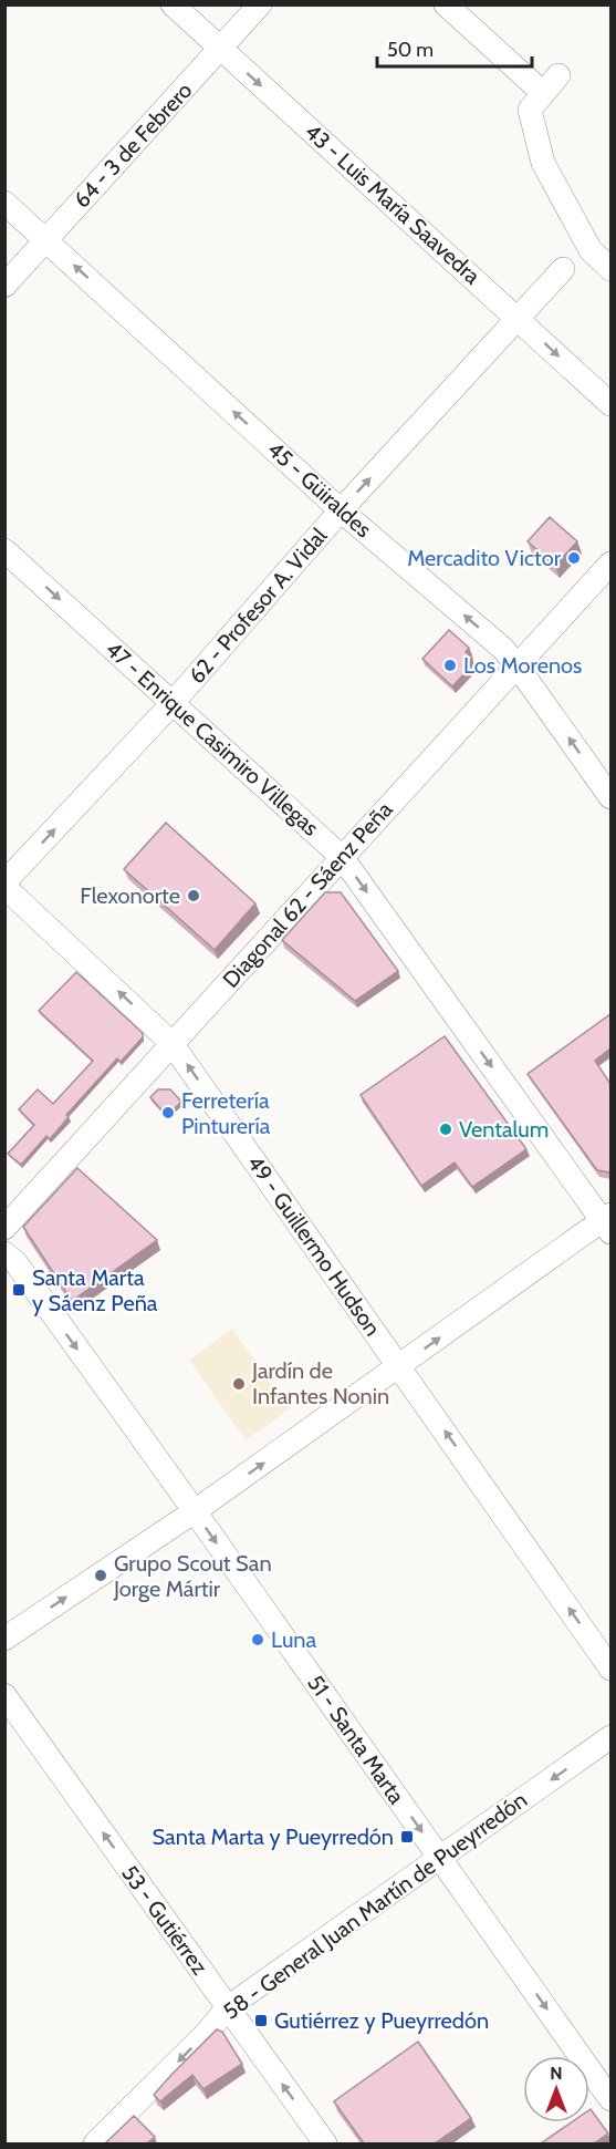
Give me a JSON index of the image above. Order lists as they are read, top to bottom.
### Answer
{
  "streets": {
    "street": [
      "64 - 3 de Febrero",
      "43 - Luis María Saavedra",
      "45 - Güiraldes",
      "62 - Profesor A. Vidal",
      "47 - Enrique Casimiro Villegas",
      "Diagonal 62 - Sáenz Peña",
      "49 - Guillermo Hudson",
      "51 - Santa Marta",
      "58 - General Juan Martín de Pueyrredón",
      "53 - Gutiérrez"
    ]
  },
  "crossings": [
    ["64 - 3 de Febrero", "43 - Luis María Saavedra"],
    ["64 - 3 de Febrero", "45 - Güiraldes"],
    ["43 - Luis María Saavedra", "62 - Profesor A. Vidal"],
    ["45 - Güiraldes", "62 - Profesor A. Vidal"],
    ["45 - Güiraldes", "Diagonal 62 - Sáenz Peña"],
    ["62 - Profesor A. Vidal", "47 - Enrique Casimiro Villegas"],
    ["62 - Profesor A. Vidal", "49 - Guillermo Hudson"],
    ["47 - Enrique Casimiro Villegas", "Diagonal 62 - Sáenz Peña"],
    ["Diagonal 62 - Sáenz Peña", "49 - Guillermo Hudson"],
    ["51 - Santa Marta", "58 - General Juan Martín de Pueyrredón"],
    ["58 - General Juan Martín de Pueyrredón", "53 - Gutiérrez"]
  ],
  "one_way": [
    "43 - Luis María Saavedra",
    "45 - Güiraldes",
    "62 - Profesor A. Vidal",
    "47 - Enrique Casimiro Villegas",
    "49 - Guillermo Hudson",
    "51 - Santa Marta",
    "58 - General Juan Martín de Pueyrredón",
    "53 - Gutiérrez"
  ],
  "places": {
    "other": [
      "Mercadito Victor",
      "Los Morenos",
      "Flexonorte",
      "Ferretería Pinturería",
      "Ventalum",
      "Jardín de Infantes Nonin",
      "Grupo Scout San Jorge Mártir",
      "Luna"
    ],
    "transit": ["Santa Marta y Sáenz Peña", "Santa Marta y Pueyrredón", "Gutiérrez y Pueyrredón"]
  },
  "scale_bar": "50 m",
  "north": "top"
}
